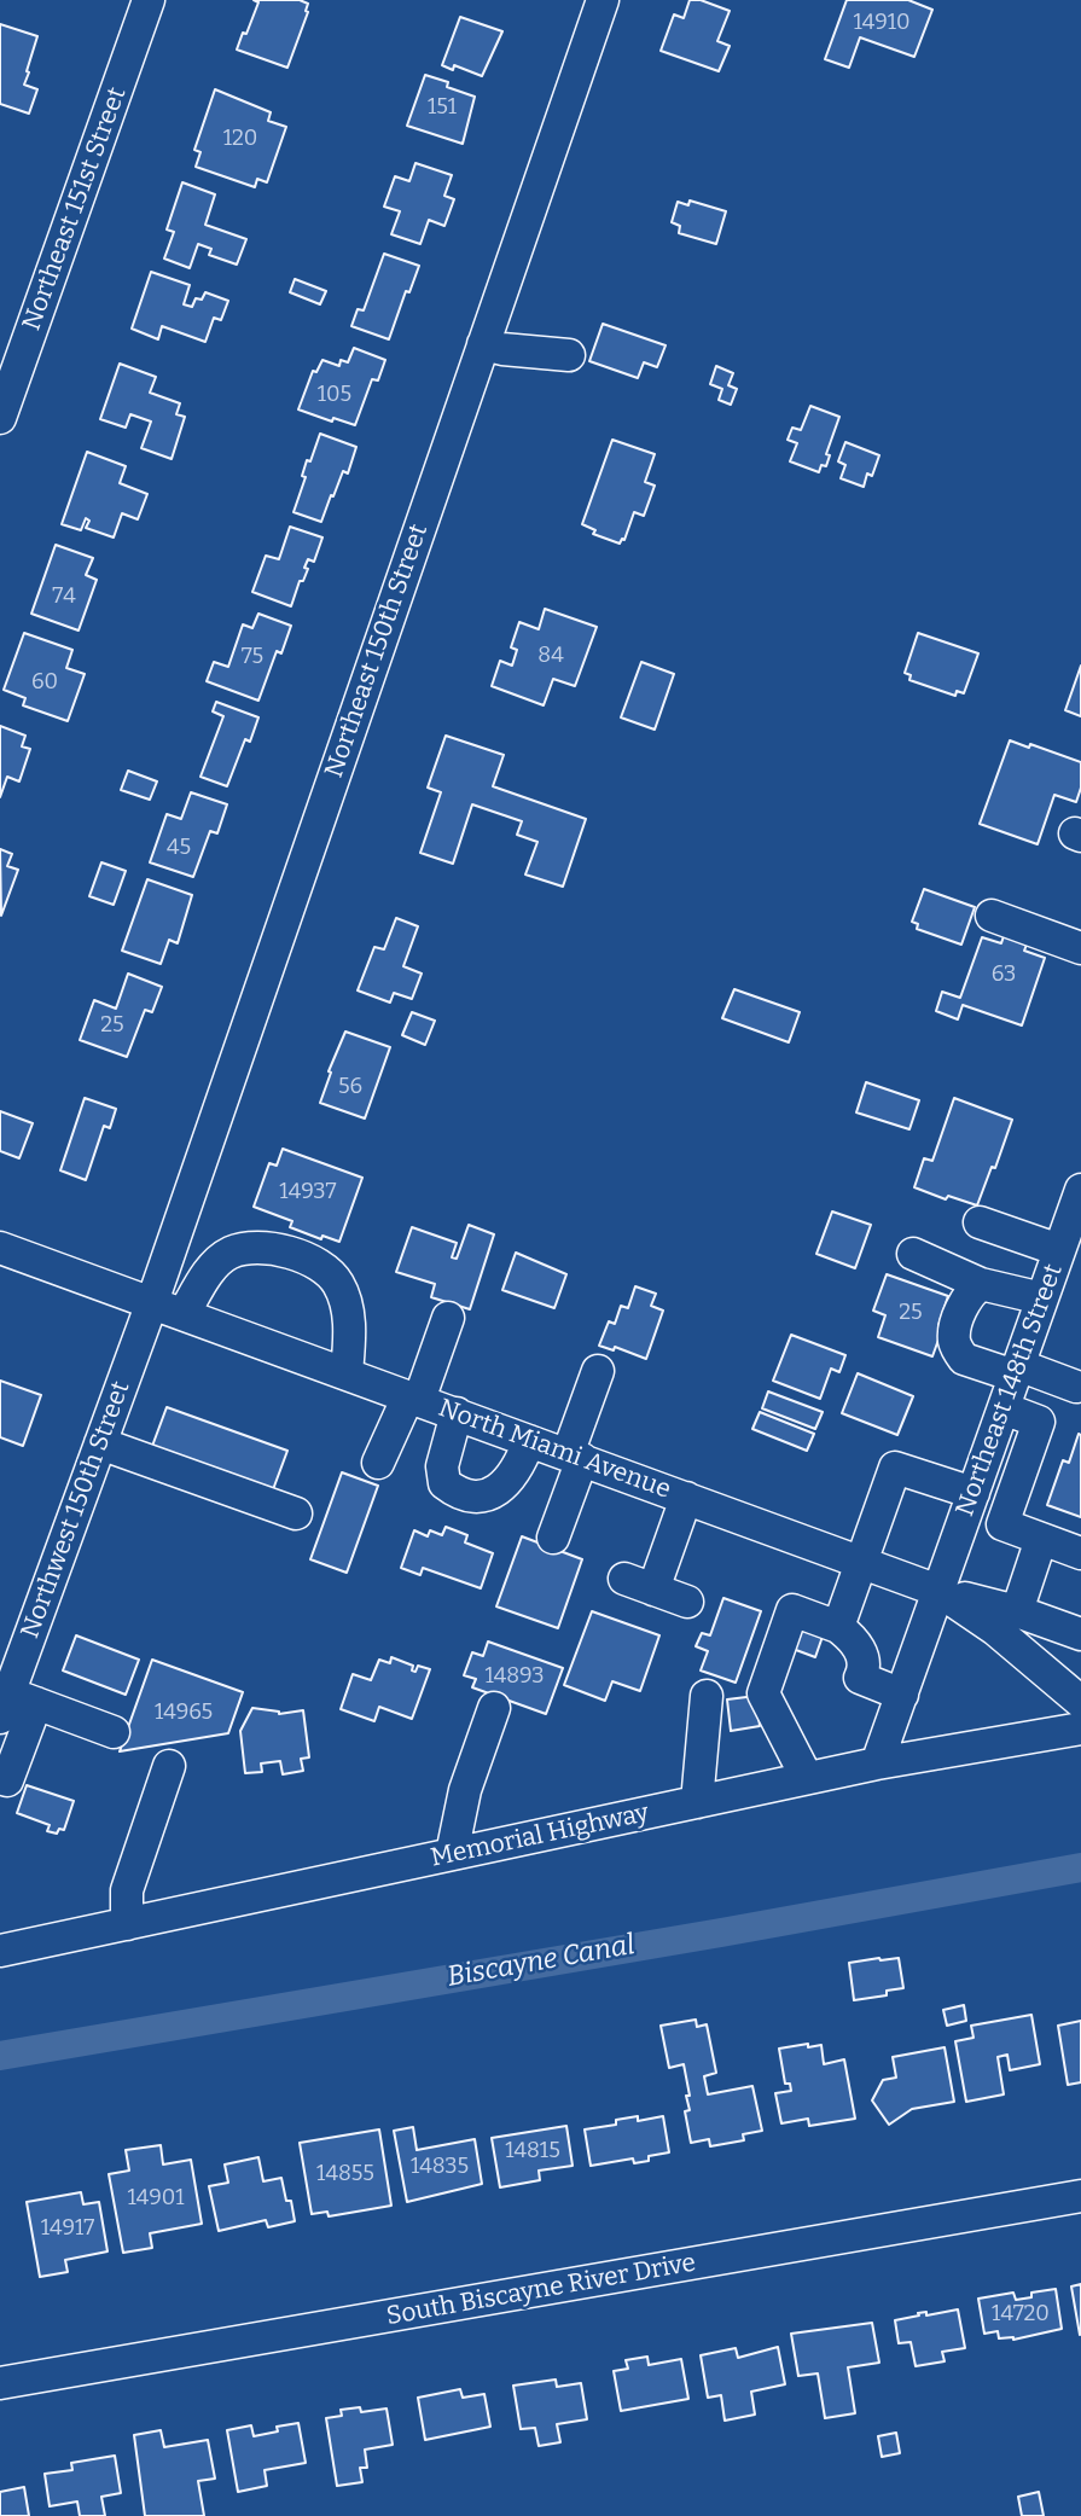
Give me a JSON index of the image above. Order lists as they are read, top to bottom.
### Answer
{
  "streets": {
    "street": [
      "Northeast 151st Street",
      "Northeast 150th Street",
      "Northeast 148th Street",
      "North Miami Avenue",
      "Northwest 150th Street",
      "Memorial Highway",
      "South Biscayne River Drive"
    ]
  },
  "crossings": [
    ["Northeast 150th Street", "North Miami Avenue"],
    ["Northeast 150th Street", "Northwest 150th Street"],
    ["Northeast 148th Street", "North Miami Avenue"],
    ["Northeast 148th Street", "Memorial Highway"],
    ["North Miami Avenue", "Northwest 150th Street"]
  ],
  "water": ["Biscayne Canal"],
  "house_numbers": [
    "14910",
    "151",
    "120",
    "105",
    "74",
    "84",
    "75",
    "60",
    "45",
    "63",
    "25",
    "56",
    "14937",
    "25",
    "14893",
    "14965",
    "14815",
    "14835",
    "14855",
    "14901",
    "14917",
    "14720"
  ]
}
